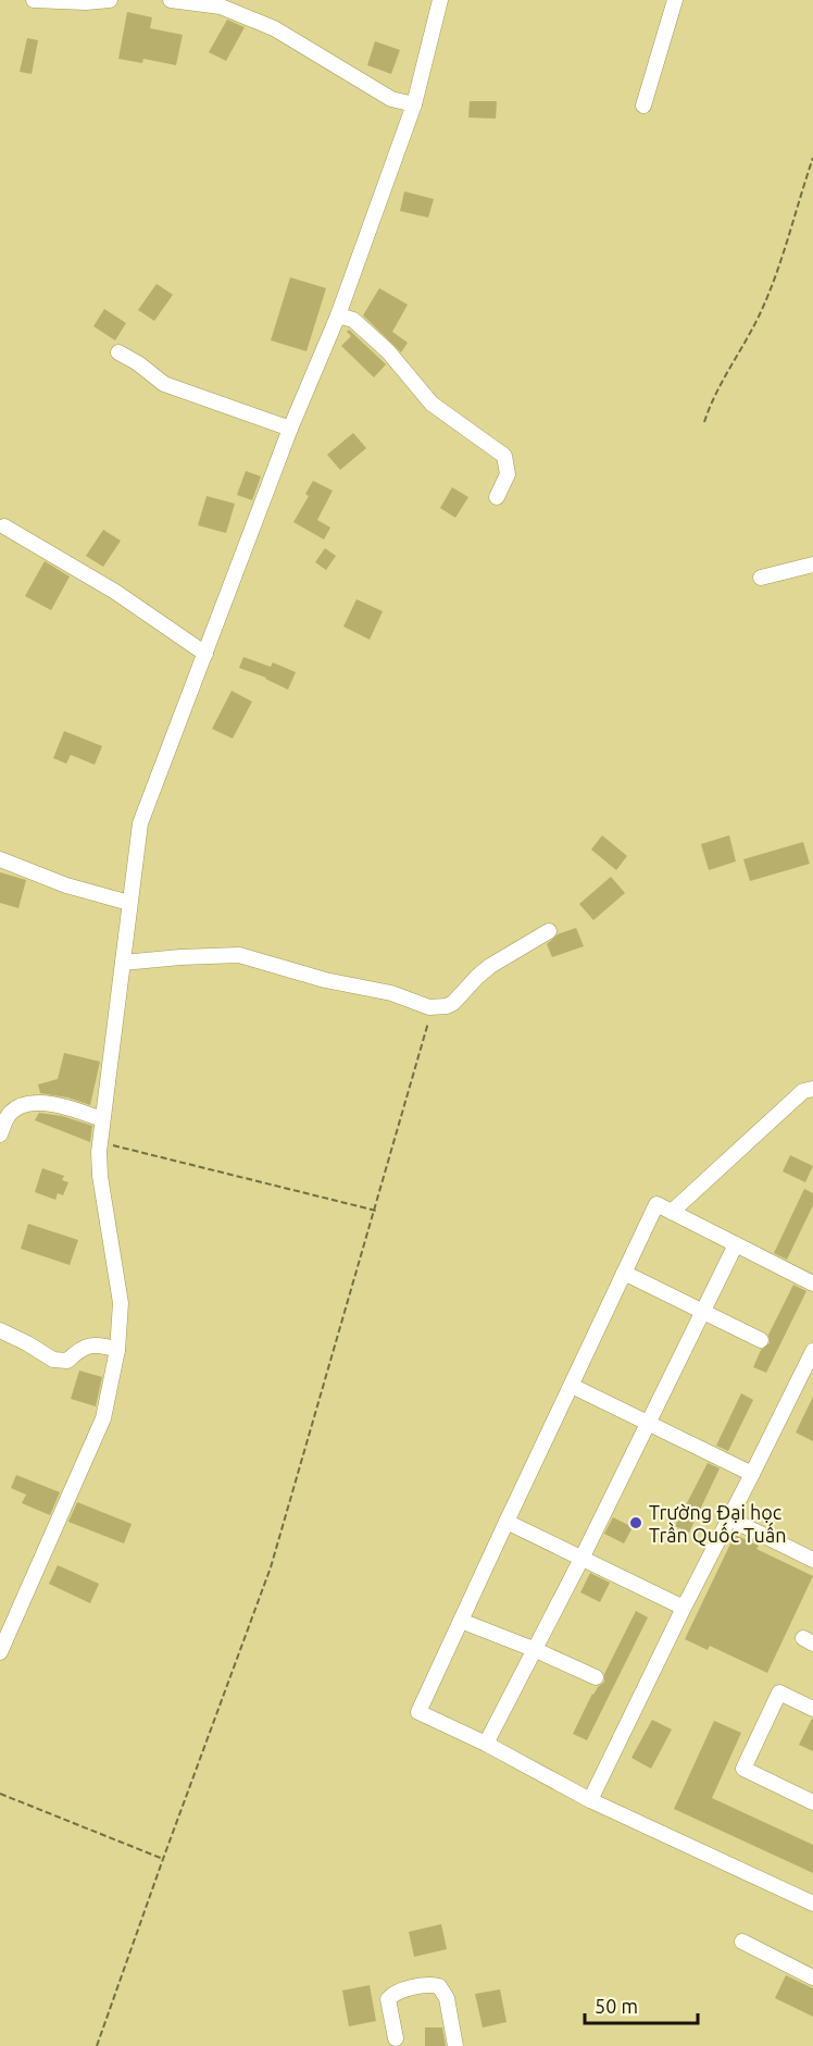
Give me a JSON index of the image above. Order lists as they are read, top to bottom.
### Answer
{
  "places": ["Trường Đại học Trần Quốc Tuấn"],
  "scale_bar": "50 m"
}
